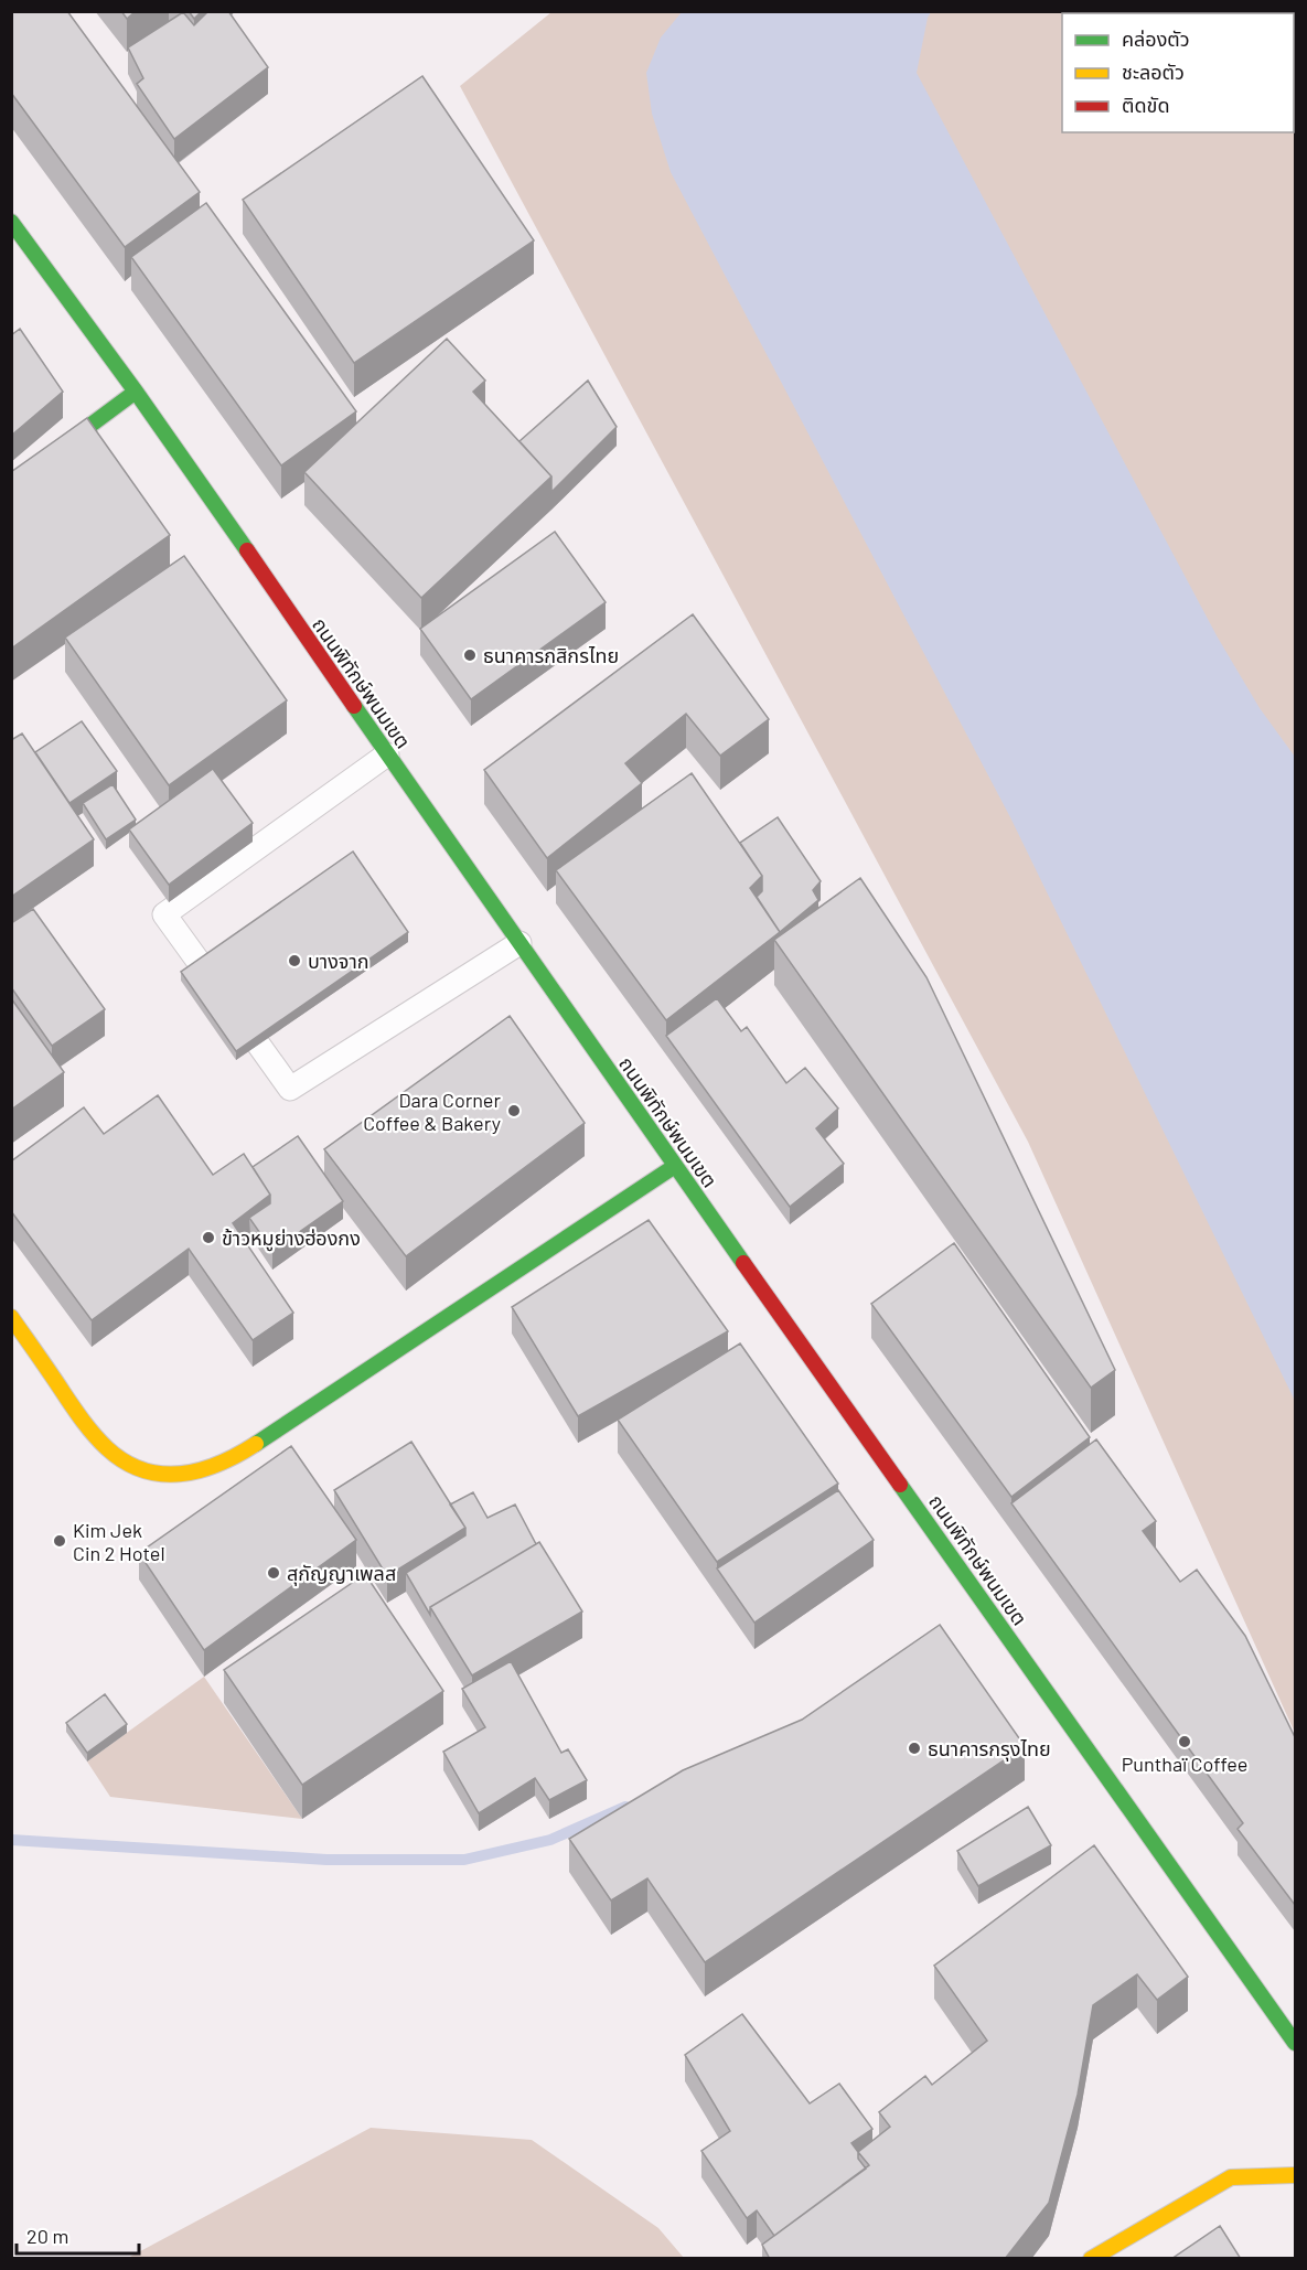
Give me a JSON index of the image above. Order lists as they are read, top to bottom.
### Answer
{
  "streets": {
    "main road": ["ถนนพิทักษ์พนมเขต"]
  },
  "places": [
    "ธนาคารกสิกรไทย",
    "บางจาก",
    "Dara Corner Coffee & Bakery",
    "ข้าวหมูย่างฮ่องกง",
    "Kim Jek Cin 2 Hotel",
    "สุกัญญาเพลส",
    "Punthaï Coffee",
    "ธนาคารกรุงไทย"
  ],
  "legend": ["คล่องตัว", "ชะลอตัว", "ติดขัด"],
  "scale_bar": "20 m"
}
